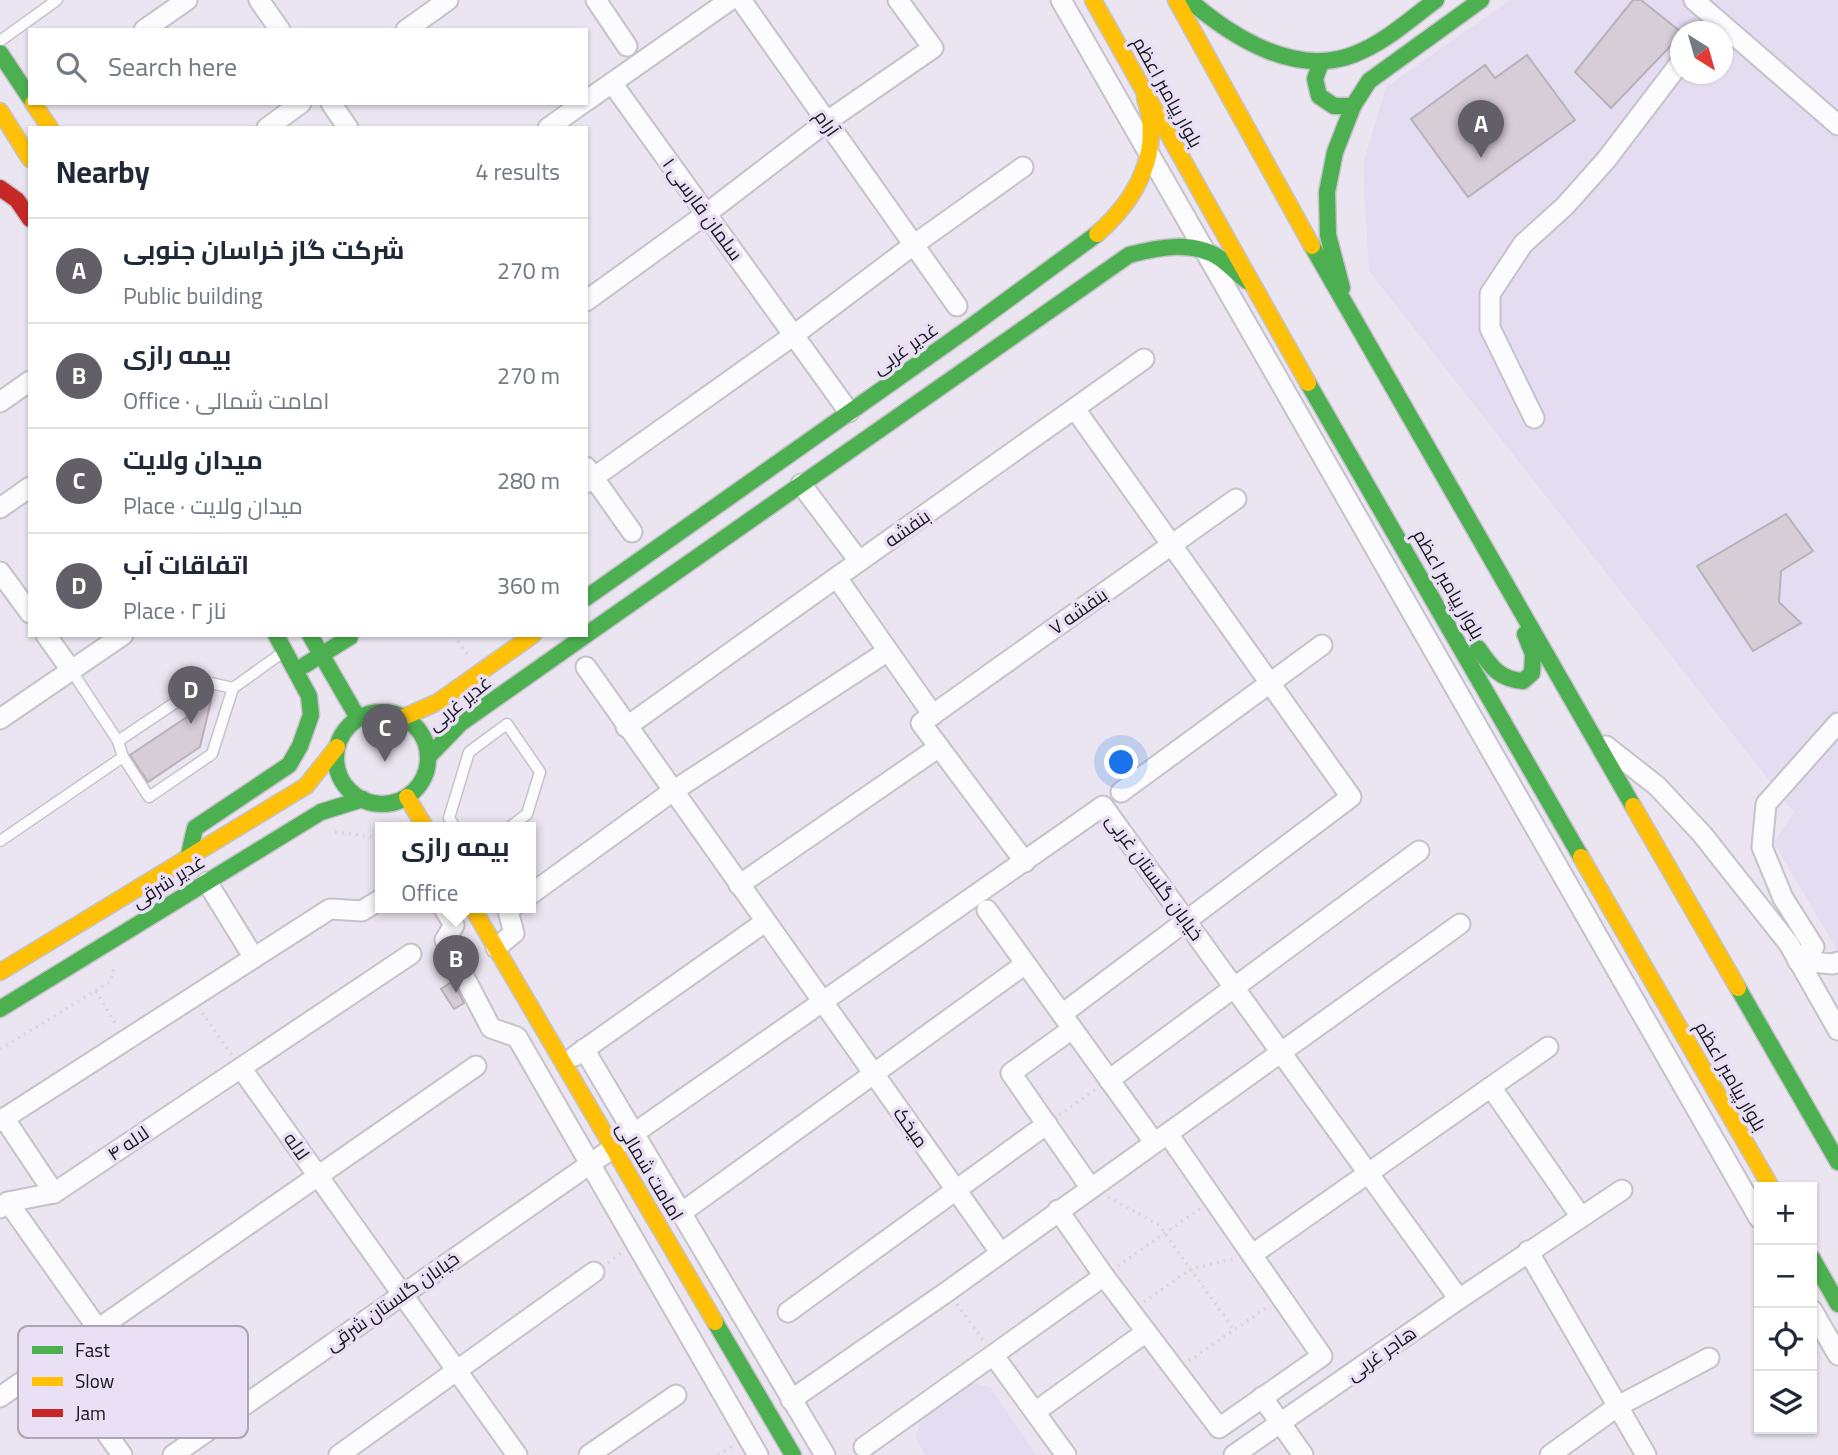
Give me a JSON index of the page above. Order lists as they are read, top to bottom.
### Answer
{
  "streets": {
    "main road": [
      "بلوار پیامبر اعظم",
      "غدیر غربی",
      "غدیر شرقی",
      "امامت شمالی"
    ],
    "street": [
      "آرام",
      "سلمان فارسی ۱",
      "بنفشه",
      "بنفشه ۷",
      "خیابان گلستان غربی",
      "میخک",
      "لاله ۴",
      "لاله",
      "خیابان گلستان شرقی",
      "هاجر غربی"
    ]
  },
  "crossings": [
    ["بلوار پیامبر اعظم", "غدیر غربی"],
    ["سلمان فارسی ۱", "غدیر غربی"],
    ["غدیر غربی", "غدیر شرقی"],
    ["خیابان گلستان غربی", "میخک"],
    ["خیابان گلستان غربی", "امامت شمالی"],
    ["خیابان گلستان غربی", "خیابان گلستان شرقی"],
    ["خیابان گلستان غربی", "هاجر غربی"],
    ["لاله ۴", "لاله"],
    ["لاله", "خیابان گلستان شرقی"],
    ["امامت شمالی", "خیابان گلستان شرقی"]
  ],
  "legend": ["Fast", "Slow", "Jam"],
  "north": "bottom right",
  "page": {
    "search": "Search here",
    "pins": [
      "A",
      "D",
      "C",
      "B"
    ],
    "heading": ["Nearby", "4 results"],
    "list": [
      {
        "mark": "A",
        "name": "شرکت گاز خراسان جنوبی",
        "note": "Public building",
        "value": "270 m"
      },
      {
        "mark": "B",
        "name": "بیمه رازی",
        "note": "Office · امامت شمالی",
        "value": "270 m"
      },
      {
        "mark": "C",
        "name": "میدان ولایت",
        "note": "Place · میدان ولایت",
        "value": "280 m"
      },
      {
        "mark": "D",
        "name": "اتفاقات آب",
        "note": "Place · ناز ۲",
        "value": "360 m"
      }
    ],
    "popup": ["بیمه رازی", "Office"],
    "map_buttons": ["+", "−"]
  }
}
